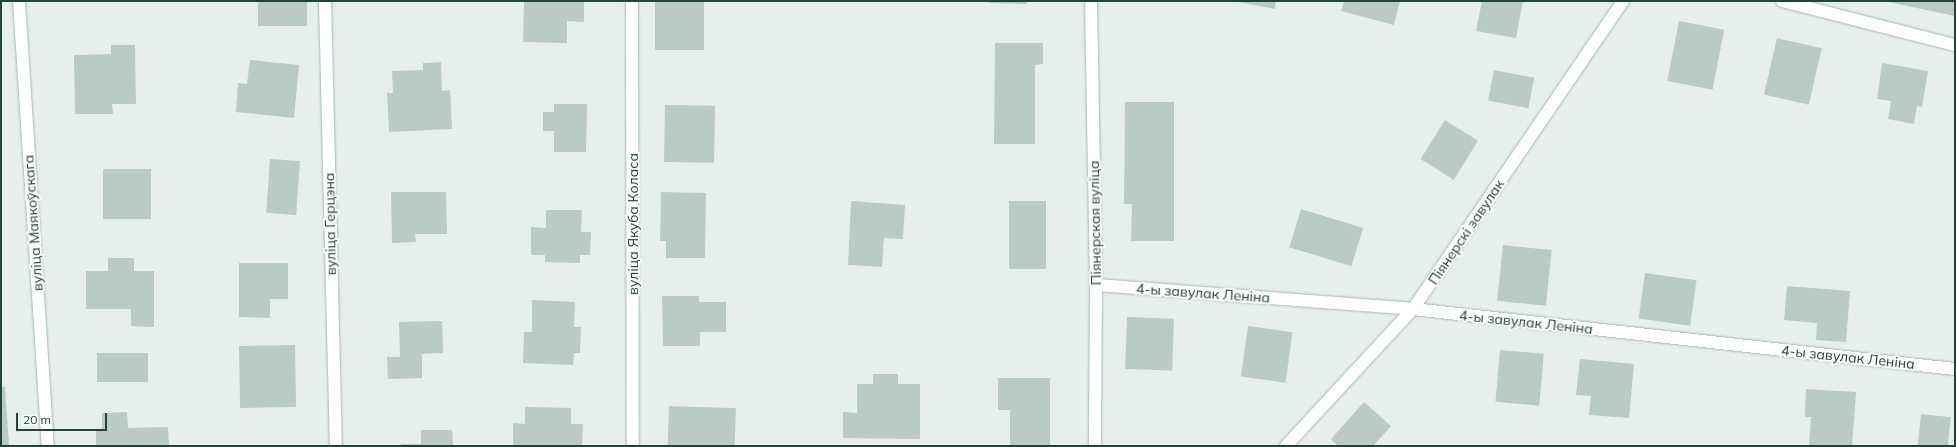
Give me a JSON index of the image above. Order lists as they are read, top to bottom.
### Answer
{
  "streets": {
    "street": [
      "вуліца Маякоўскага",
      "Піянерская вуліца",
      "вуліца Герцэна",
      "вуліца Якуба Коласа",
      "Піянерскі завулак",
      "4-ы завулак Леніна"
    ]
  },
  "crossings": [
    ["Піянерская вуліца", "4-ы завулак Леніна"],
    ["Піянерскі завулак", "4-ы завулак Леніна"]
  ],
  "scale_bar": "20 m"
}
